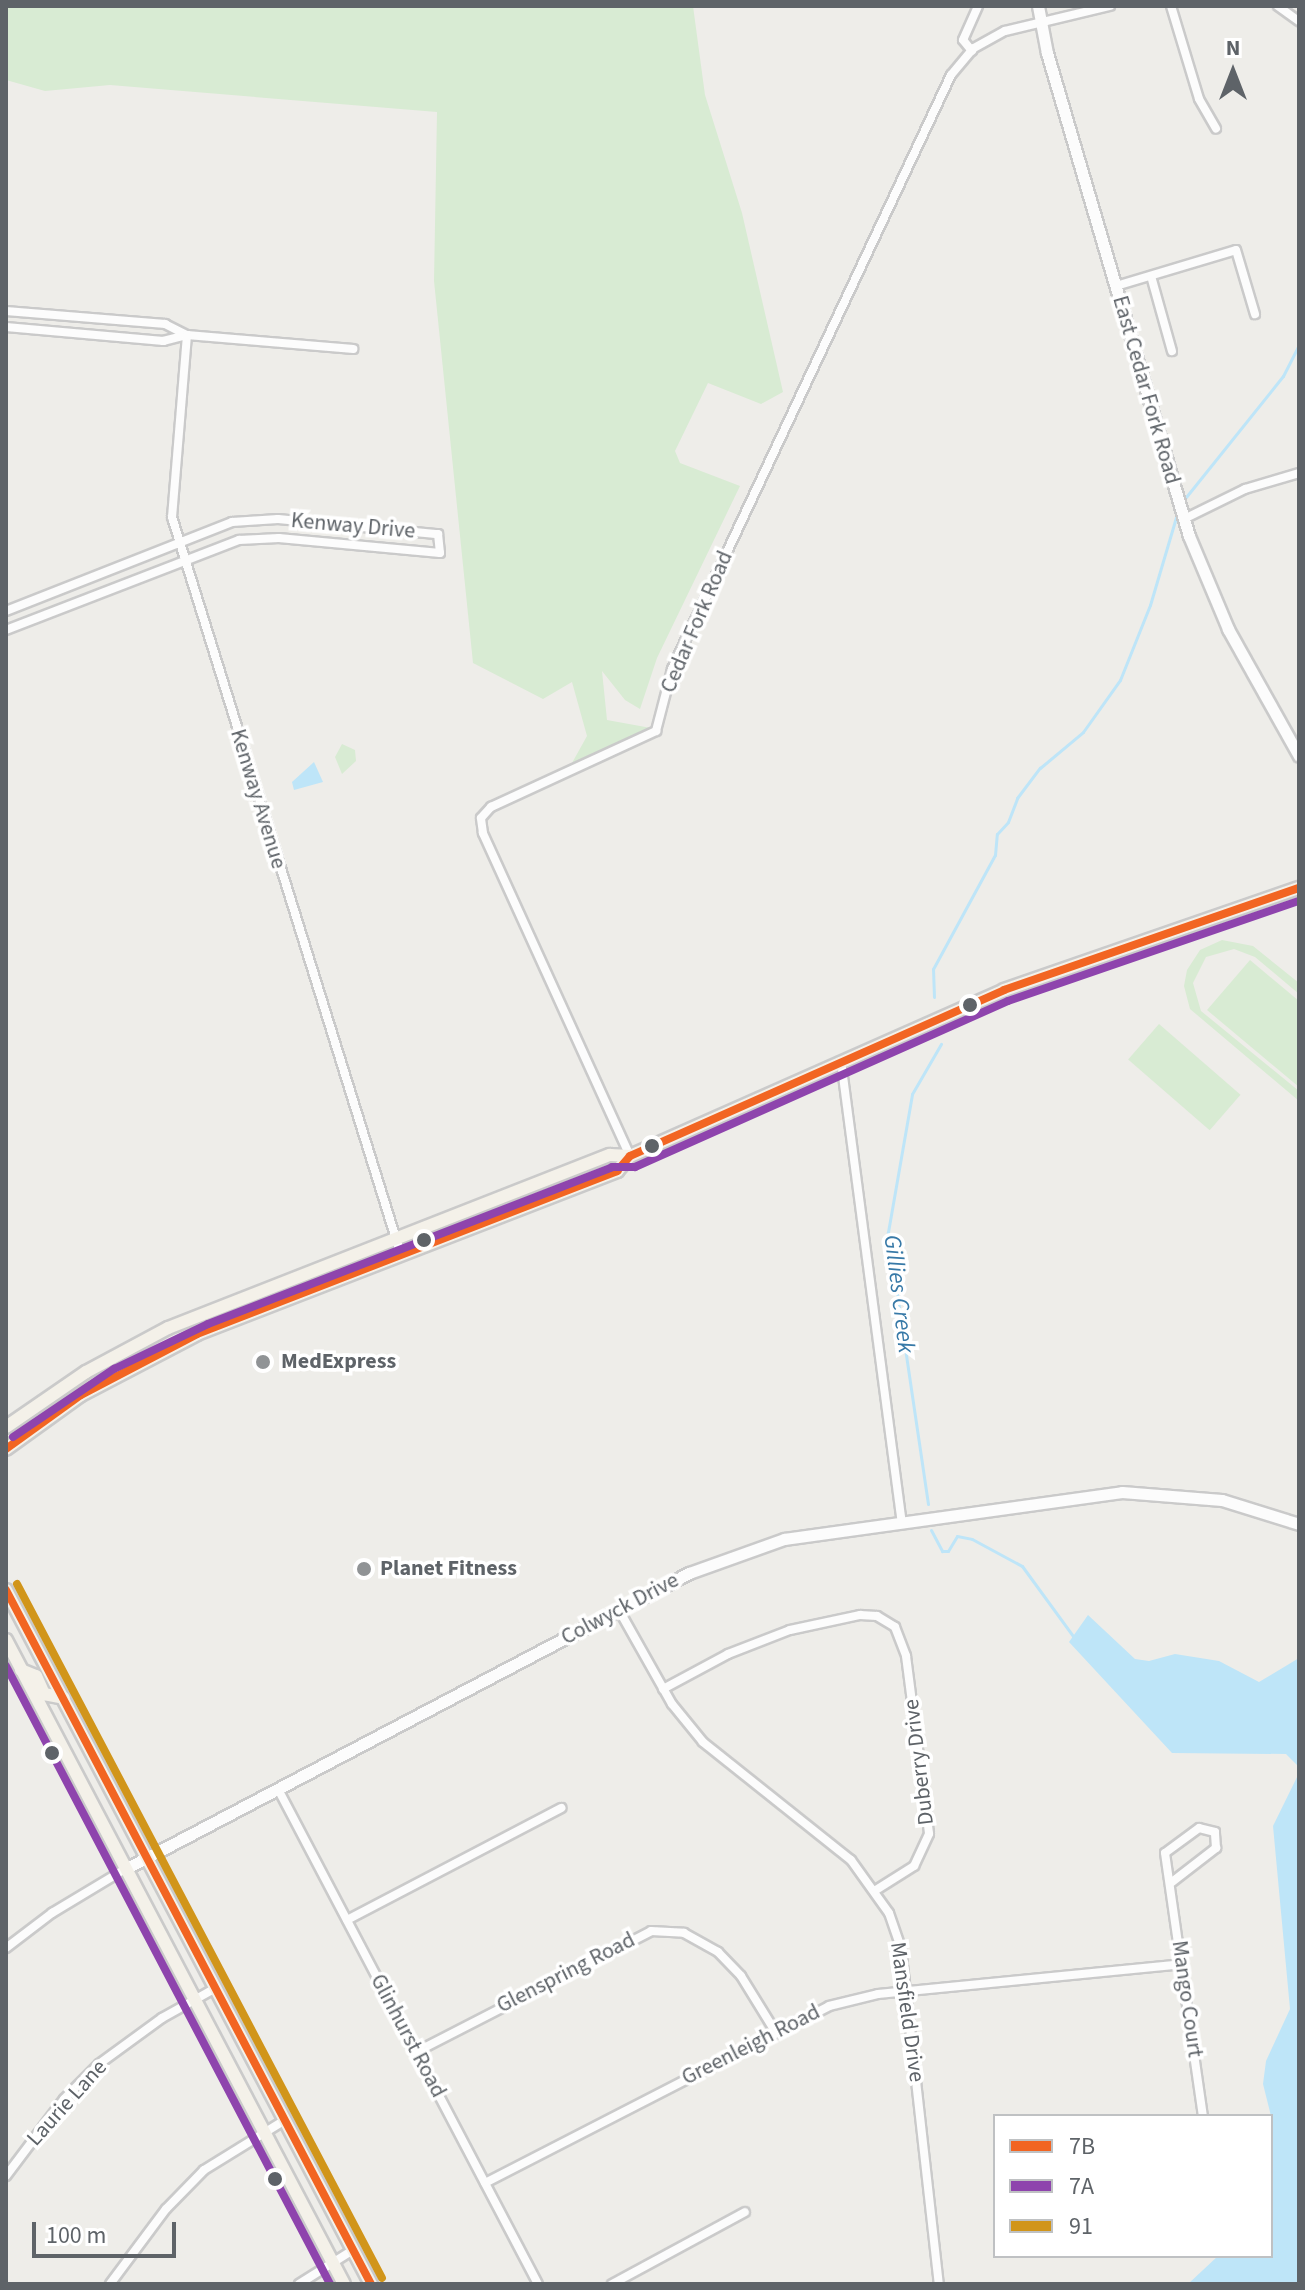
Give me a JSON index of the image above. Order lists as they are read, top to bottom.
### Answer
{
  "streets": {
    "street": [
      "East Cedar Fork Road",
      "Kenway Drive",
      "Cedar Fork Road",
      "Kenway Avenue",
      "Colwyck Drive",
      "Duberry Drive",
      "Glenspring Road",
      "Mango Court",
      "Mansfield Drive",
      "Glinhurst Road",
      "Greenleigh Road",
      "Laurie Lane"
    ]
  },
  "crossings": [
    ["Kenway Drive", "Kenway Avenue"],
    ["Colwyck Drive", "Mansfield Drive"],
    ["Colwyck Drive", "Glinhurst Road"],
    ["Duberry Drive", "Mansfield Drive"],
    ["Glenspring Road", "Glinhurst Road"],
    ["Glenspring Road", "Greenleigh Road"],
    ["Mango Court", "Greenleigh Road"],
    ["Mansfield Drive", "Greenleigh Road"],
    ["Glinhurst Road", "Greenleigh Road"]
  ],
  "water": ["Gillies Creek"],
  "places": ["MedExpress", "Planet Fitness"],
  "lines": ["transit line 7B", "transit line 7A", "transit line 91"],
  "legend": ["7B", "7A", "91"],
  "scale_bar": "100 m",
  "north": "top"
}
